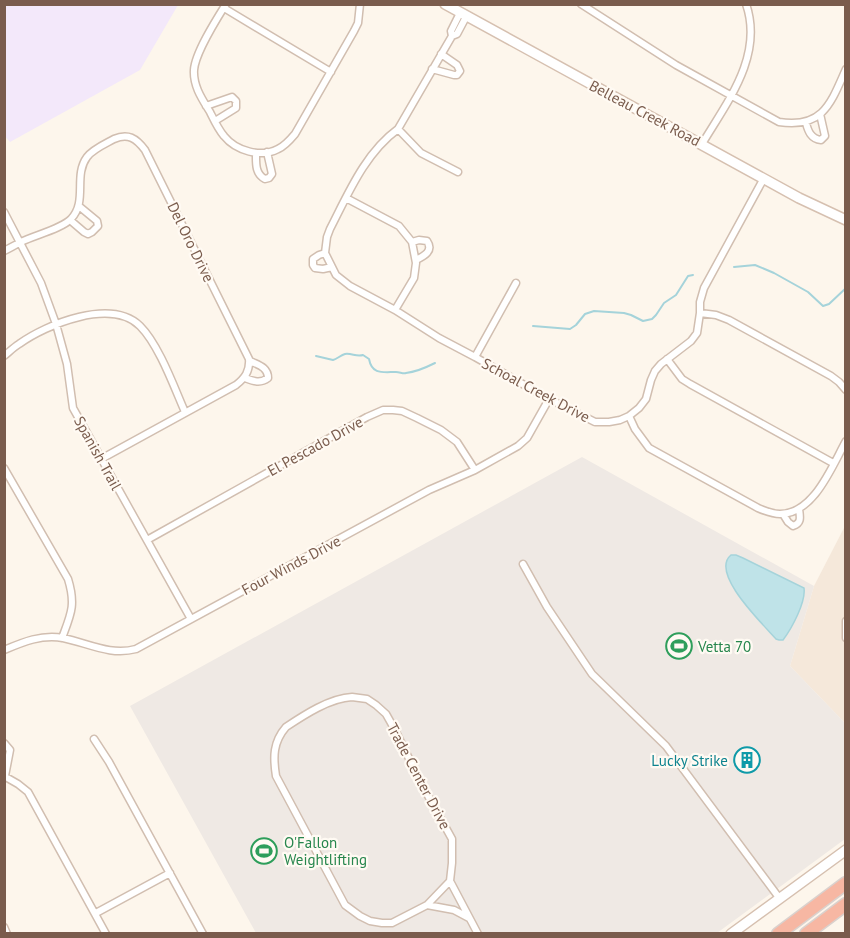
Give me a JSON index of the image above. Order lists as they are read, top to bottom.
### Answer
{
  "streets": {
    "main road": ["Belleau Creek Road"],
    "street": [
      "Del Oro Drive",
      "Schoal Creek Drive",
      "El Pescado Drive",
      "Spanish Trail",
      "Four Winds Drive",
      "Trade Center Drive"
    ]
  },
  "crossings": [
    ["Belleau Creek Road", "Schoal Creek Drive"],
    ["Del Oro Drive", "Spanish Trail"],
    ["Schoal Creek Drive", "Four Winds Drive"],
    ["El Pescado Drive", "Spanish Trail"],
    ["El Pescado Drive", "Four Winds Drive"],
    ["Spanish Trail", "Four Winds Drive"]
  ],
  "places": {
    "sports": ["Vetta 70", "O'Fallon Weightlifting"],
    "building": ["Lucky Strike"]
  }
}
